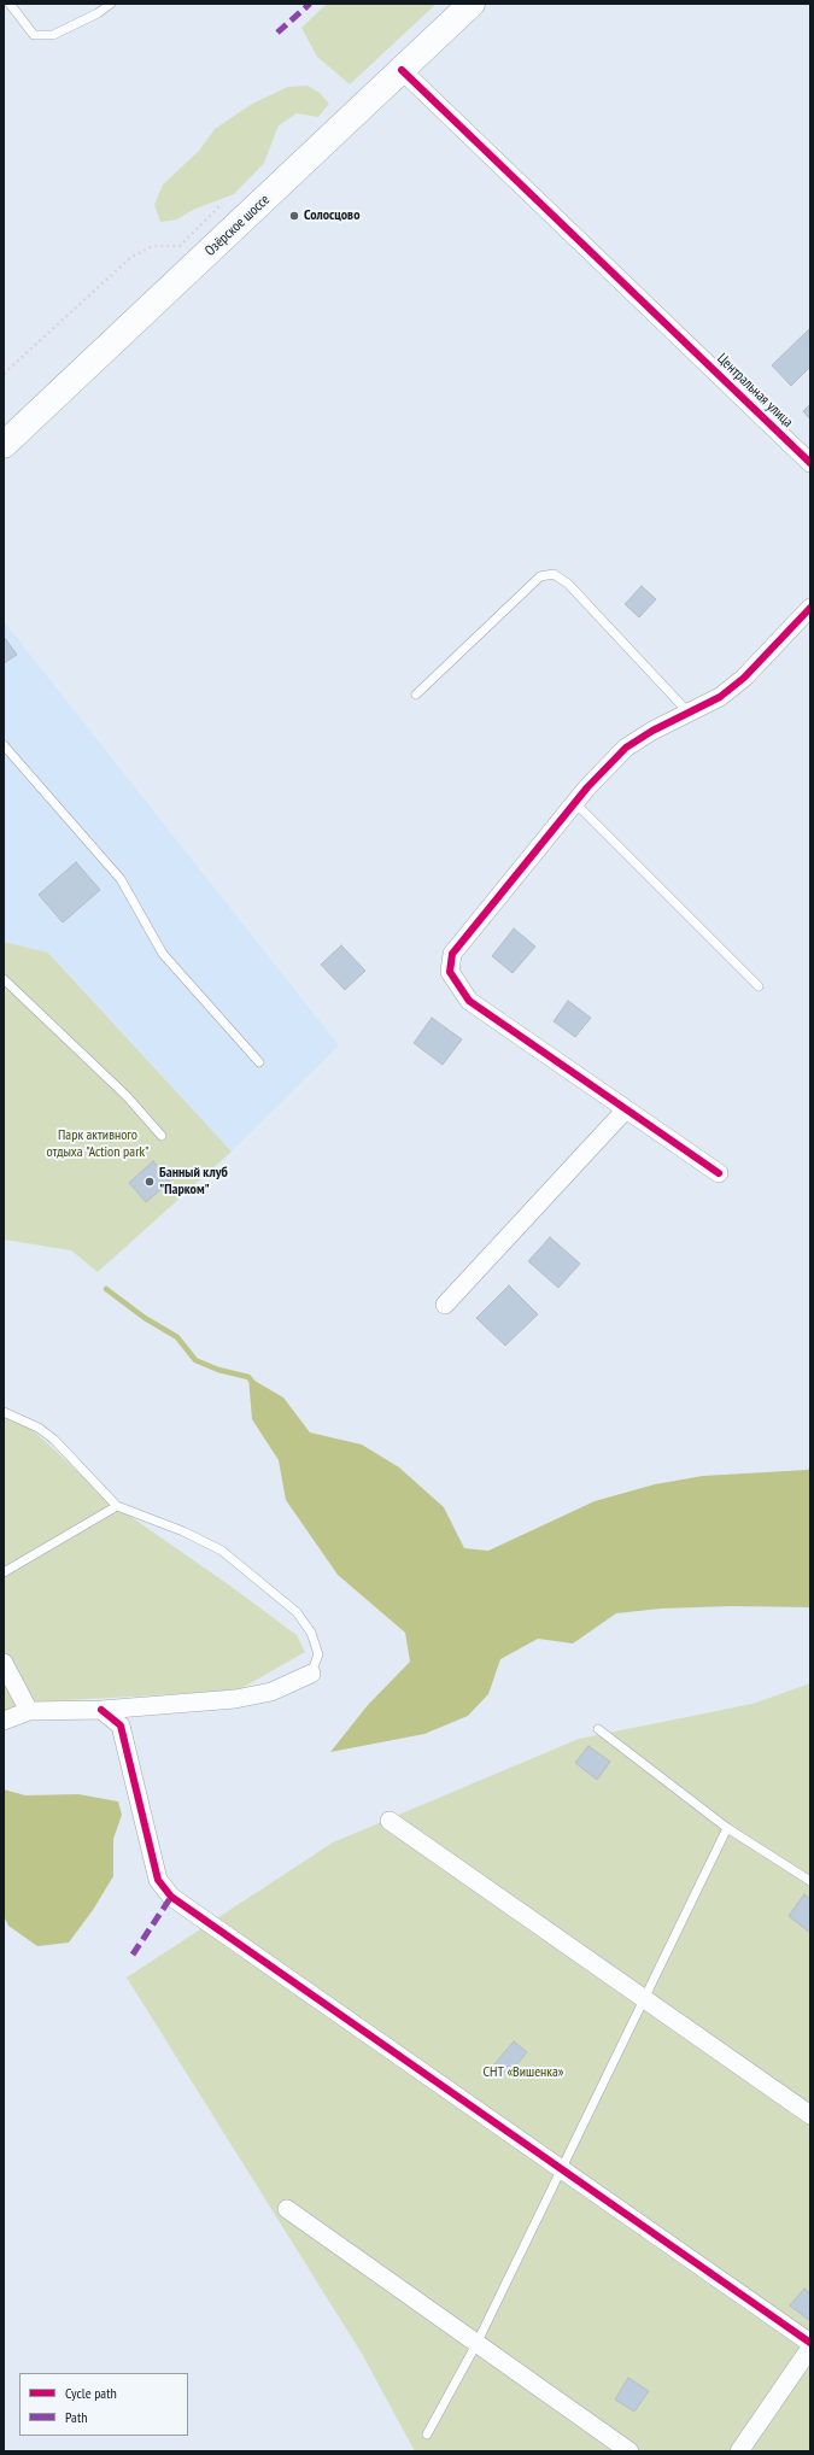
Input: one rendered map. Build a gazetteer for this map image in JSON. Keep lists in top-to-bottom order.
{
  "streets": {
    "main road": ["Озёрское шоссе"],
    "street": ["Центральная улица"]
  },
  "crossings": [
    ["Озёрское шоссе", "Центральная улица"]
  ],
  "parks": ["Парк активного отдыха \"Action park\"", "СНТ «Вишенка»"],
  "places": ["Солосцово", "Банный клуб \"Парком\""],
  "legend": ["Cycle path", "Path"]
}
